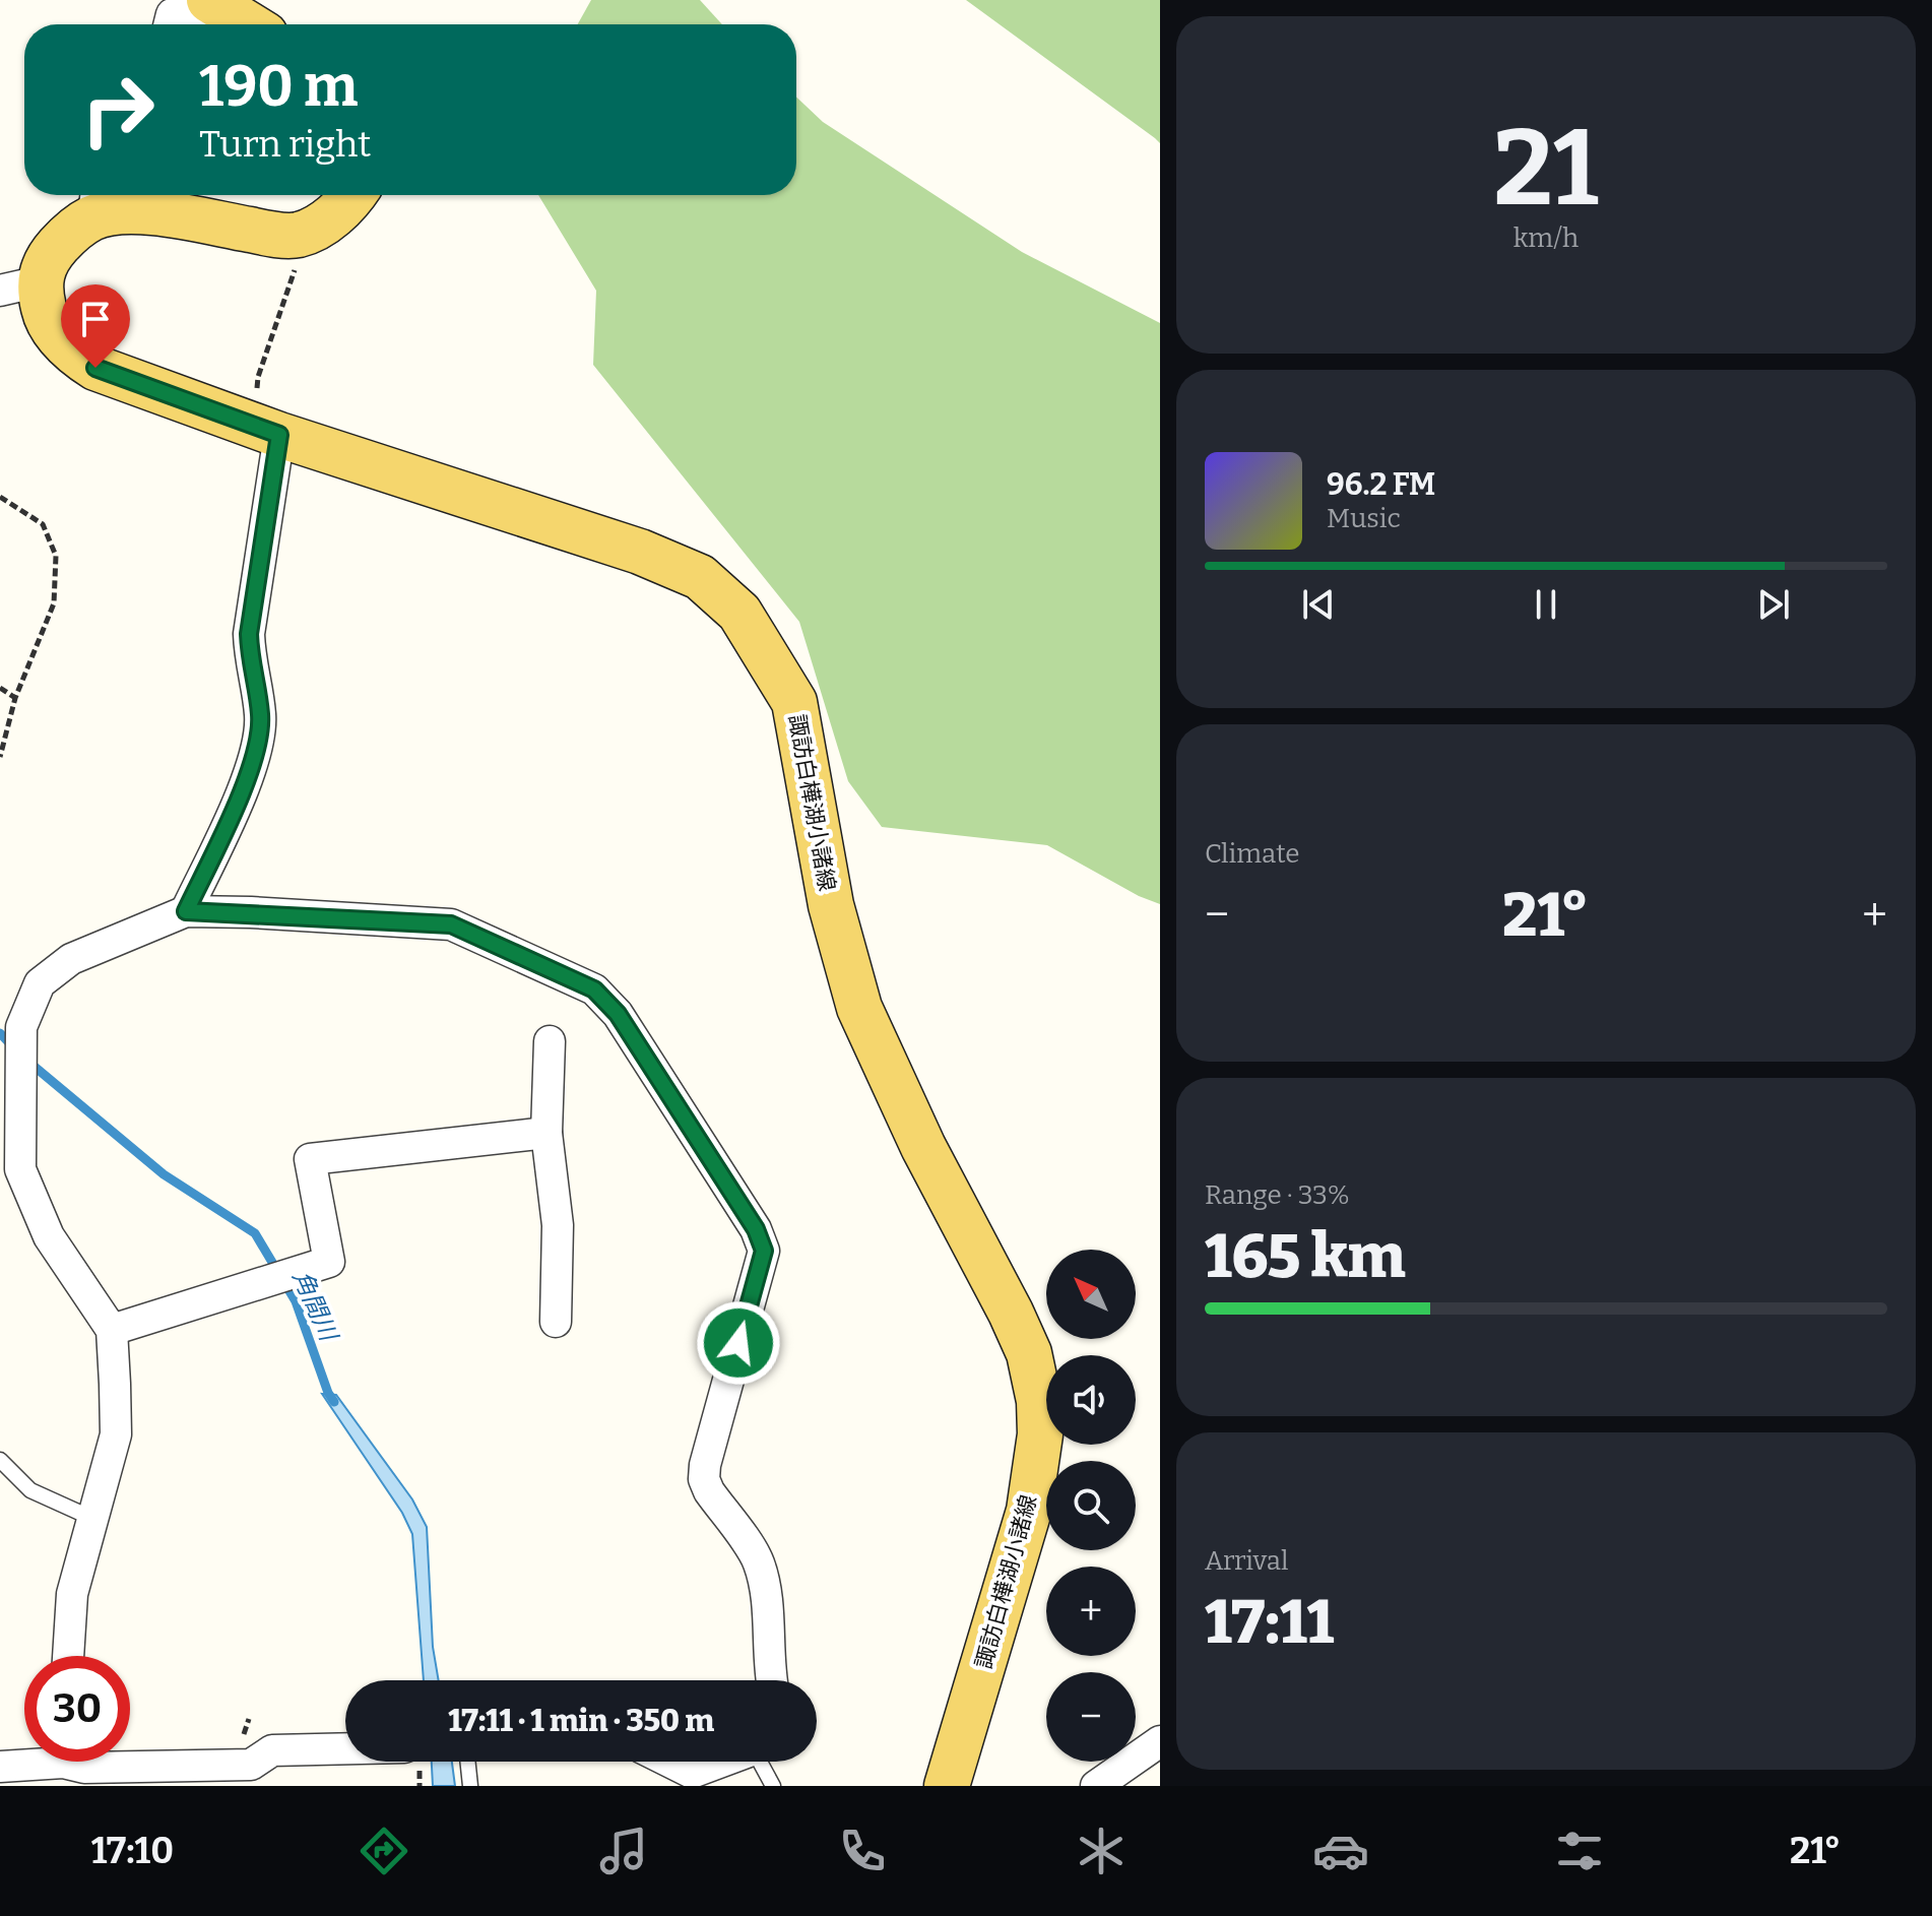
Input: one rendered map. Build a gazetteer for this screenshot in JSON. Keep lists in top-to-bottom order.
{
  "streets": {
    "main road": ["諏訪白樺湖小諸線"]
  },
  "water": ["角間川"],
  "north": "top left",
  "page": {
    "tile": [
      ["21", "km/h"],
      "Climate",
      ["Range · 33%", "165 km"],
      ["Arrival", "17:11"]
    ],
    "turn": ["190 m", "Turn right"],
    "song": ["96.2 FM", "Music"],
    "heat": ["−", "21°", "+"],
    "map_buttons": ["+", "−"],
    "limit": "30",
    "trip": "17:11 · 1 min · 350 m",
    "tabs": ["17:10", "21°"]
  }
}
